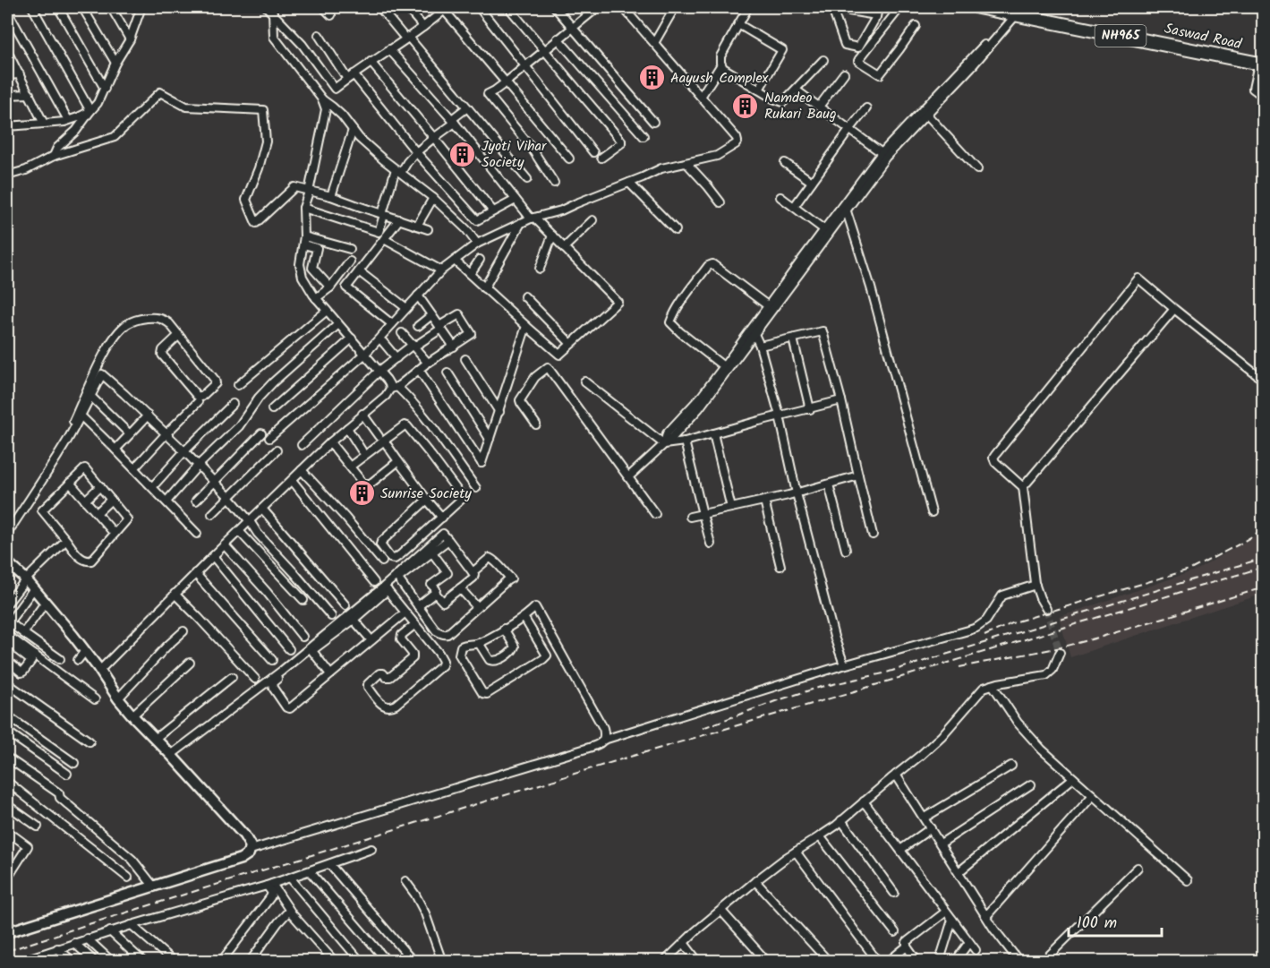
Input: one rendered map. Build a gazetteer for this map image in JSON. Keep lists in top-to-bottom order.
{
  "streets": {
    "highway": ["NH965", "Saswad Road"]
  },
  "places": {
    "building": [
      "Aayush Complex",
      "Namdeo Rukari Baug",
      "Jyoti Vihar Society",
      "Sunrise Society"
    ]
  },
  "scale_bar": "100 m"
}
